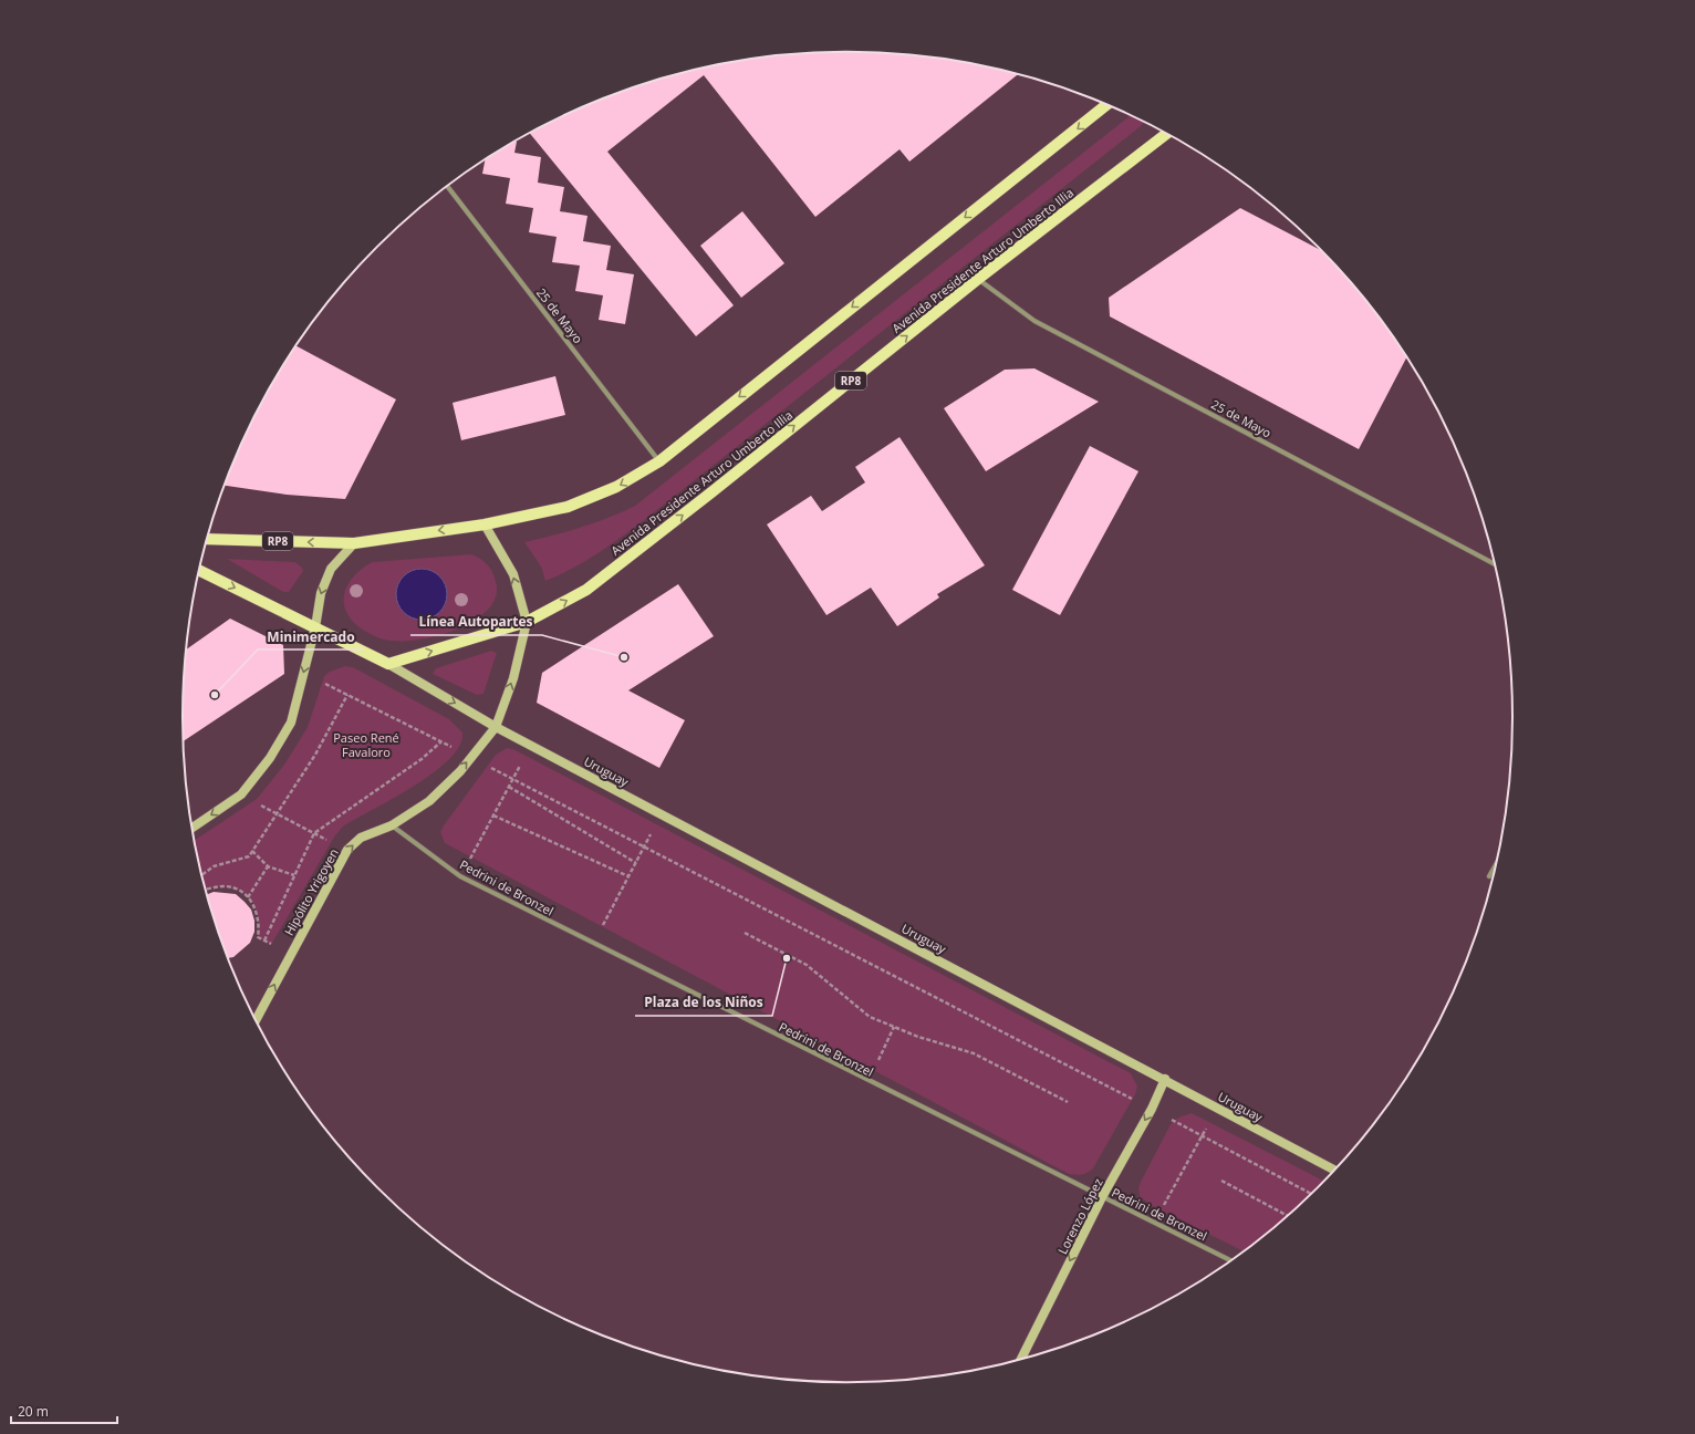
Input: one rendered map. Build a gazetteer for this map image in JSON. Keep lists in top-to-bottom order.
{
  "streets": {
    "main road": ["Avenida Presidente Arturo Umberto Illia", "RP8"],
    "street": [
      "25 de Mayo",
      "Uruguay",
      "Pedrini de Bronzel",
      "Hipólito Yrigoyen",
      "Lorenzo López"
    ]
  },
  "crossings": [
    ["Avenida Presidente Arturo Umberto Illia", "25 de Mayo"],
    ["Avenida Presidente Arturo Umberto Illia", "Uruguay"],
    ["Avenida Presidente Arturo Umberto Illia", "Hipólito Yrigoyen"],
    ["25 de Mayo", "RP8"],
    ["Uruguay", "Hipólito Yrigoyen"],
    ["Uruguay", "Lorenzo López"],
    ["Pedrini de Bronzel", "Hipólito Yrigoyen"],
    ["Pedrini de Bronzel", "Lorenzo López"]
  ],
  "one_way": ["Hipólito Yrigoyen", "Lorenzo López"],
  "parks": ["Paseo René Favaloro"],
  "places": ["Línea Autopartes", "Minimercado", "Plaza de los Niños"],
  "scale_bar": "20 m"
}
